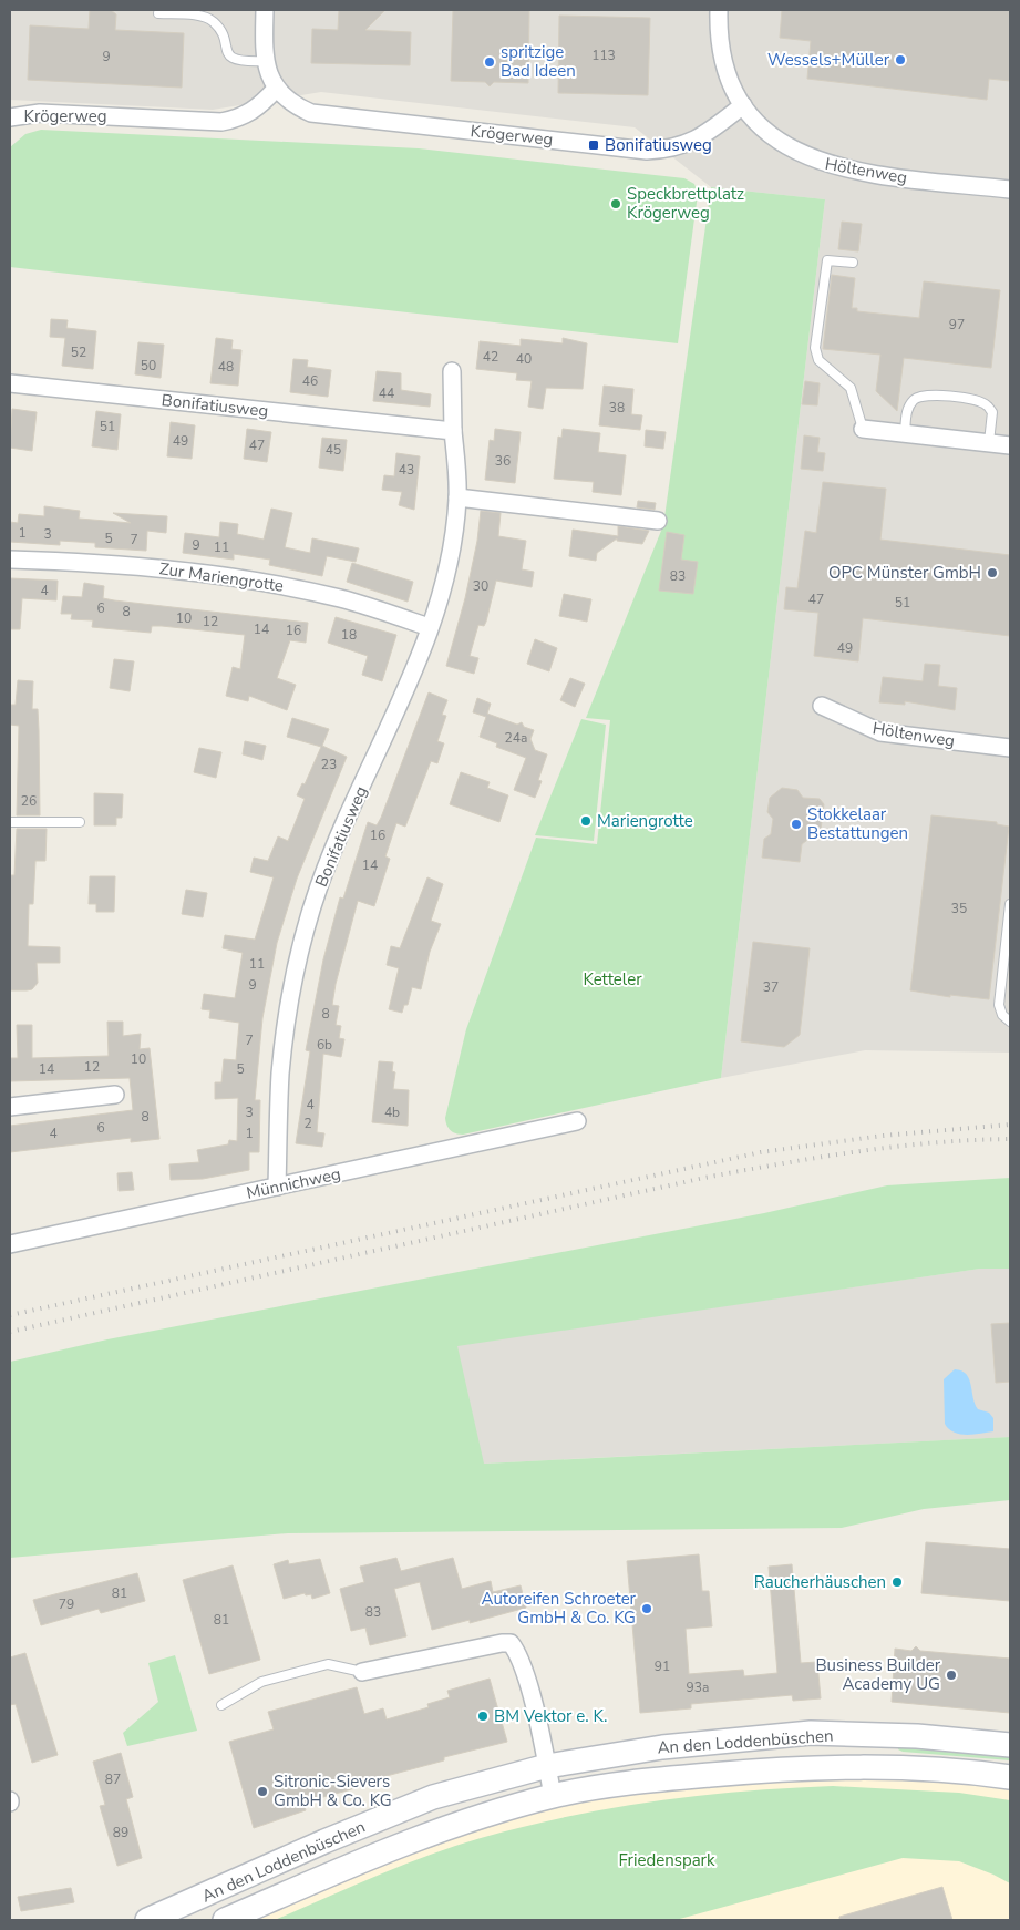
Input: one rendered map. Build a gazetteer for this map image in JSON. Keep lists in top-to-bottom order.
{
  "streets": {
    "main road": ["An den Loddenbüschen"],
    "street": [
      "Krögerweg",
      "Höltenweg",
      "Bonifatiusweg",
      "Zur Mariengrotte",
      "Münnichweg"
    ]
  },
  "crossings": [
    ["Krögerweg", "Höltenweg"],
    ["Bonifatiusweg", "Zur Mariengrotte"],
    ["Bonifatiusweg", "Münnichweg"]
  ],
  "parks": ["Ketteler", "Friedenspark"],
  "places": {
    "other": [
      "Wessels+Müller",
      "spritzige Bad Ideen",
      "Speckbrettplatz Krögerweg",
      "OPC Münster GmbH",
      "Mariengrotte",
      "Stokkelaar Bestattungen",
      "Raucherhäuschen",
      "Autoreifen Schroeter GmbH & Co. KG",
      "Business Builder Academy UG",
      "BM Vektor e. K.",
      "Sitronic-Sievers GmbH & Co. KG"
    ],
    "transit": ["Bonifatiusweg"]
  },
  "house_numbers": [
    "113",
    "9",
    "97",
    "52",
    "42",
    "40",
    "50",
    "48",
    "46",
    "44",
    "38",
    "51",
    "49",
    "47",
    "45",
    "36",
    "43",
    "1",
    "3",
    "5",
    "7",
    "9",
    "11",
    "83",
    "30",
    "4",
    "47",
    "51",
    "6",
    "8",
    "10",
    "12",
    "14",
    "16",
    "18",
    "49",
    "24a",
    "23",
    "26",
    "16",
    "14",
    "35",
    "11",
    "9",
    "37",
    "8",
    "7",
    "6b",
    "10",
    "12",
    "14",
    "5",
    "4",
    "3",
    "4b",
    "8",
    "2",
    "6",
    "4",
    "1",
    "81",
    "79",
    "83",
    "81",
    "91",
    "93a",
    "87",
    "89"
  ]
}
